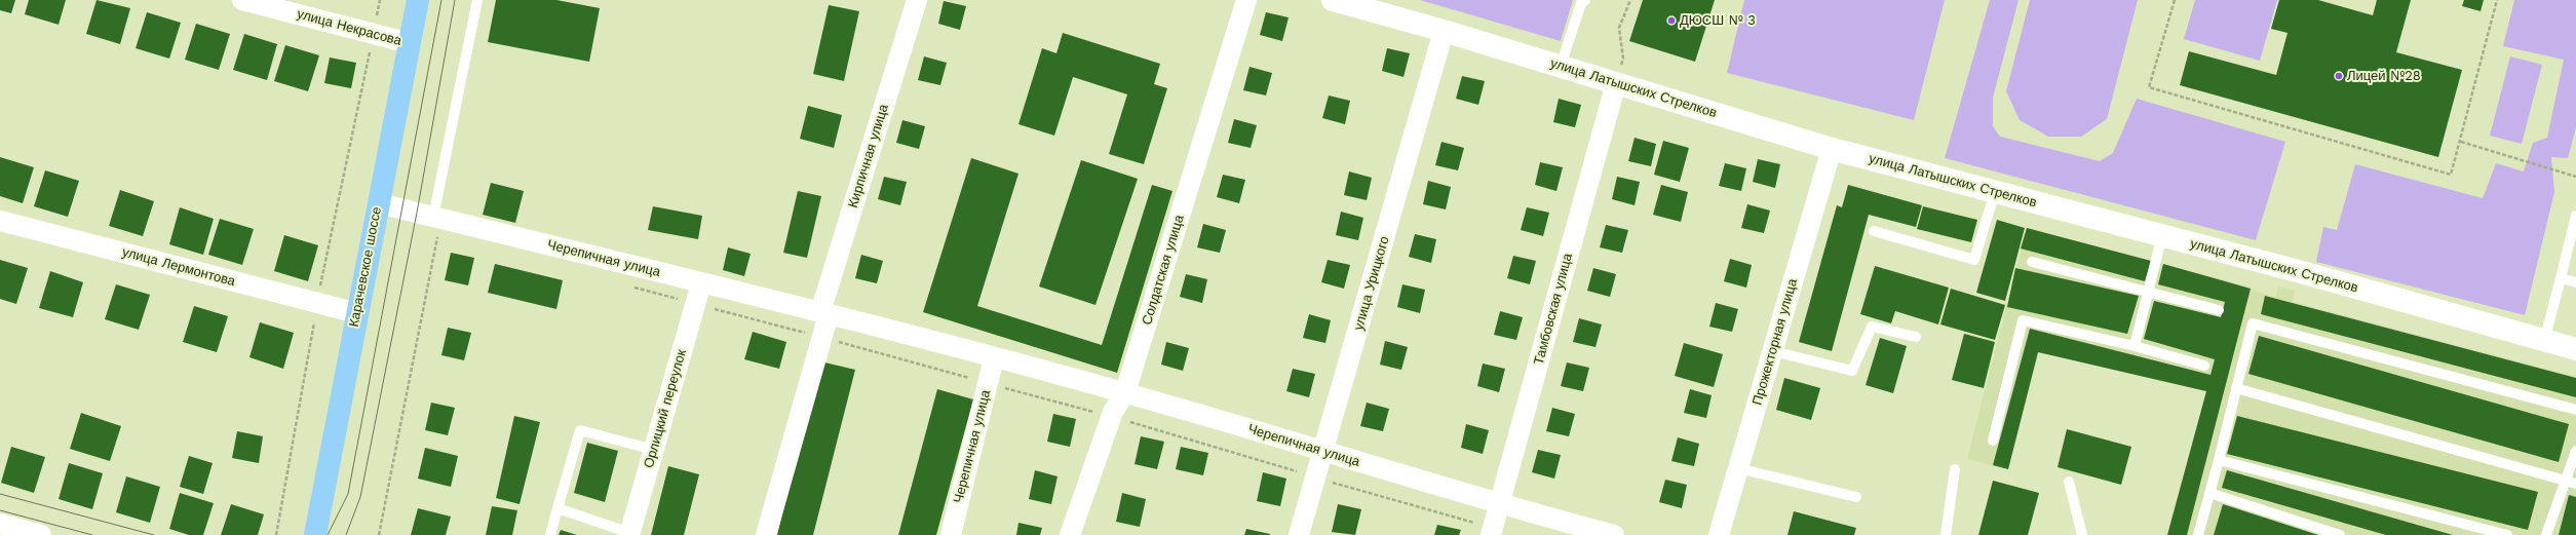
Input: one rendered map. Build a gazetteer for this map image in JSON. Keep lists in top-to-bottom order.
{
  "streets": {
    "highway": ["Карачевское шоссе"],
    "street": [
      "улица Некрасова",
      "улица Латышских Стрелков",
      "Кирпичная улица",
      "Черепичная улица",
      "улица Лермонтова",
      "Солдатская улица",
      "улица Урицкого",
      "Тамбовская улица",
      "Прожекторная улица",
      "Орлицкий переулок"
    ]
  },
  "crossings": [
    ["улица Некрасова", "Карачевское шоссе"],
    ["улица Латышских Стрелков", "улица Урицкого"],
    ["улица Латышских Стрелков", "Тамбовская улица"],
    ["улица Латышских Стрелков", "Прожекторная улица"],
    ["Кирпичная улица", "Черепичная улица"],
    ["Черепичная улица", "Карачевское шоссе"],
    ["Черепичная улица", "Солдатская улица"],
    ["Черепичная улица", "улица Урицкого"],
    ["Черепичная улица", "Тамбовская улица"],
    ["Черепичная улица", "Орлицкий переулок"],
    ["улица Лермонтова", "Карачевское шоссе"]
  ],
  "places": ["ДЮСШ № 3", "Лицей №28"]
}
